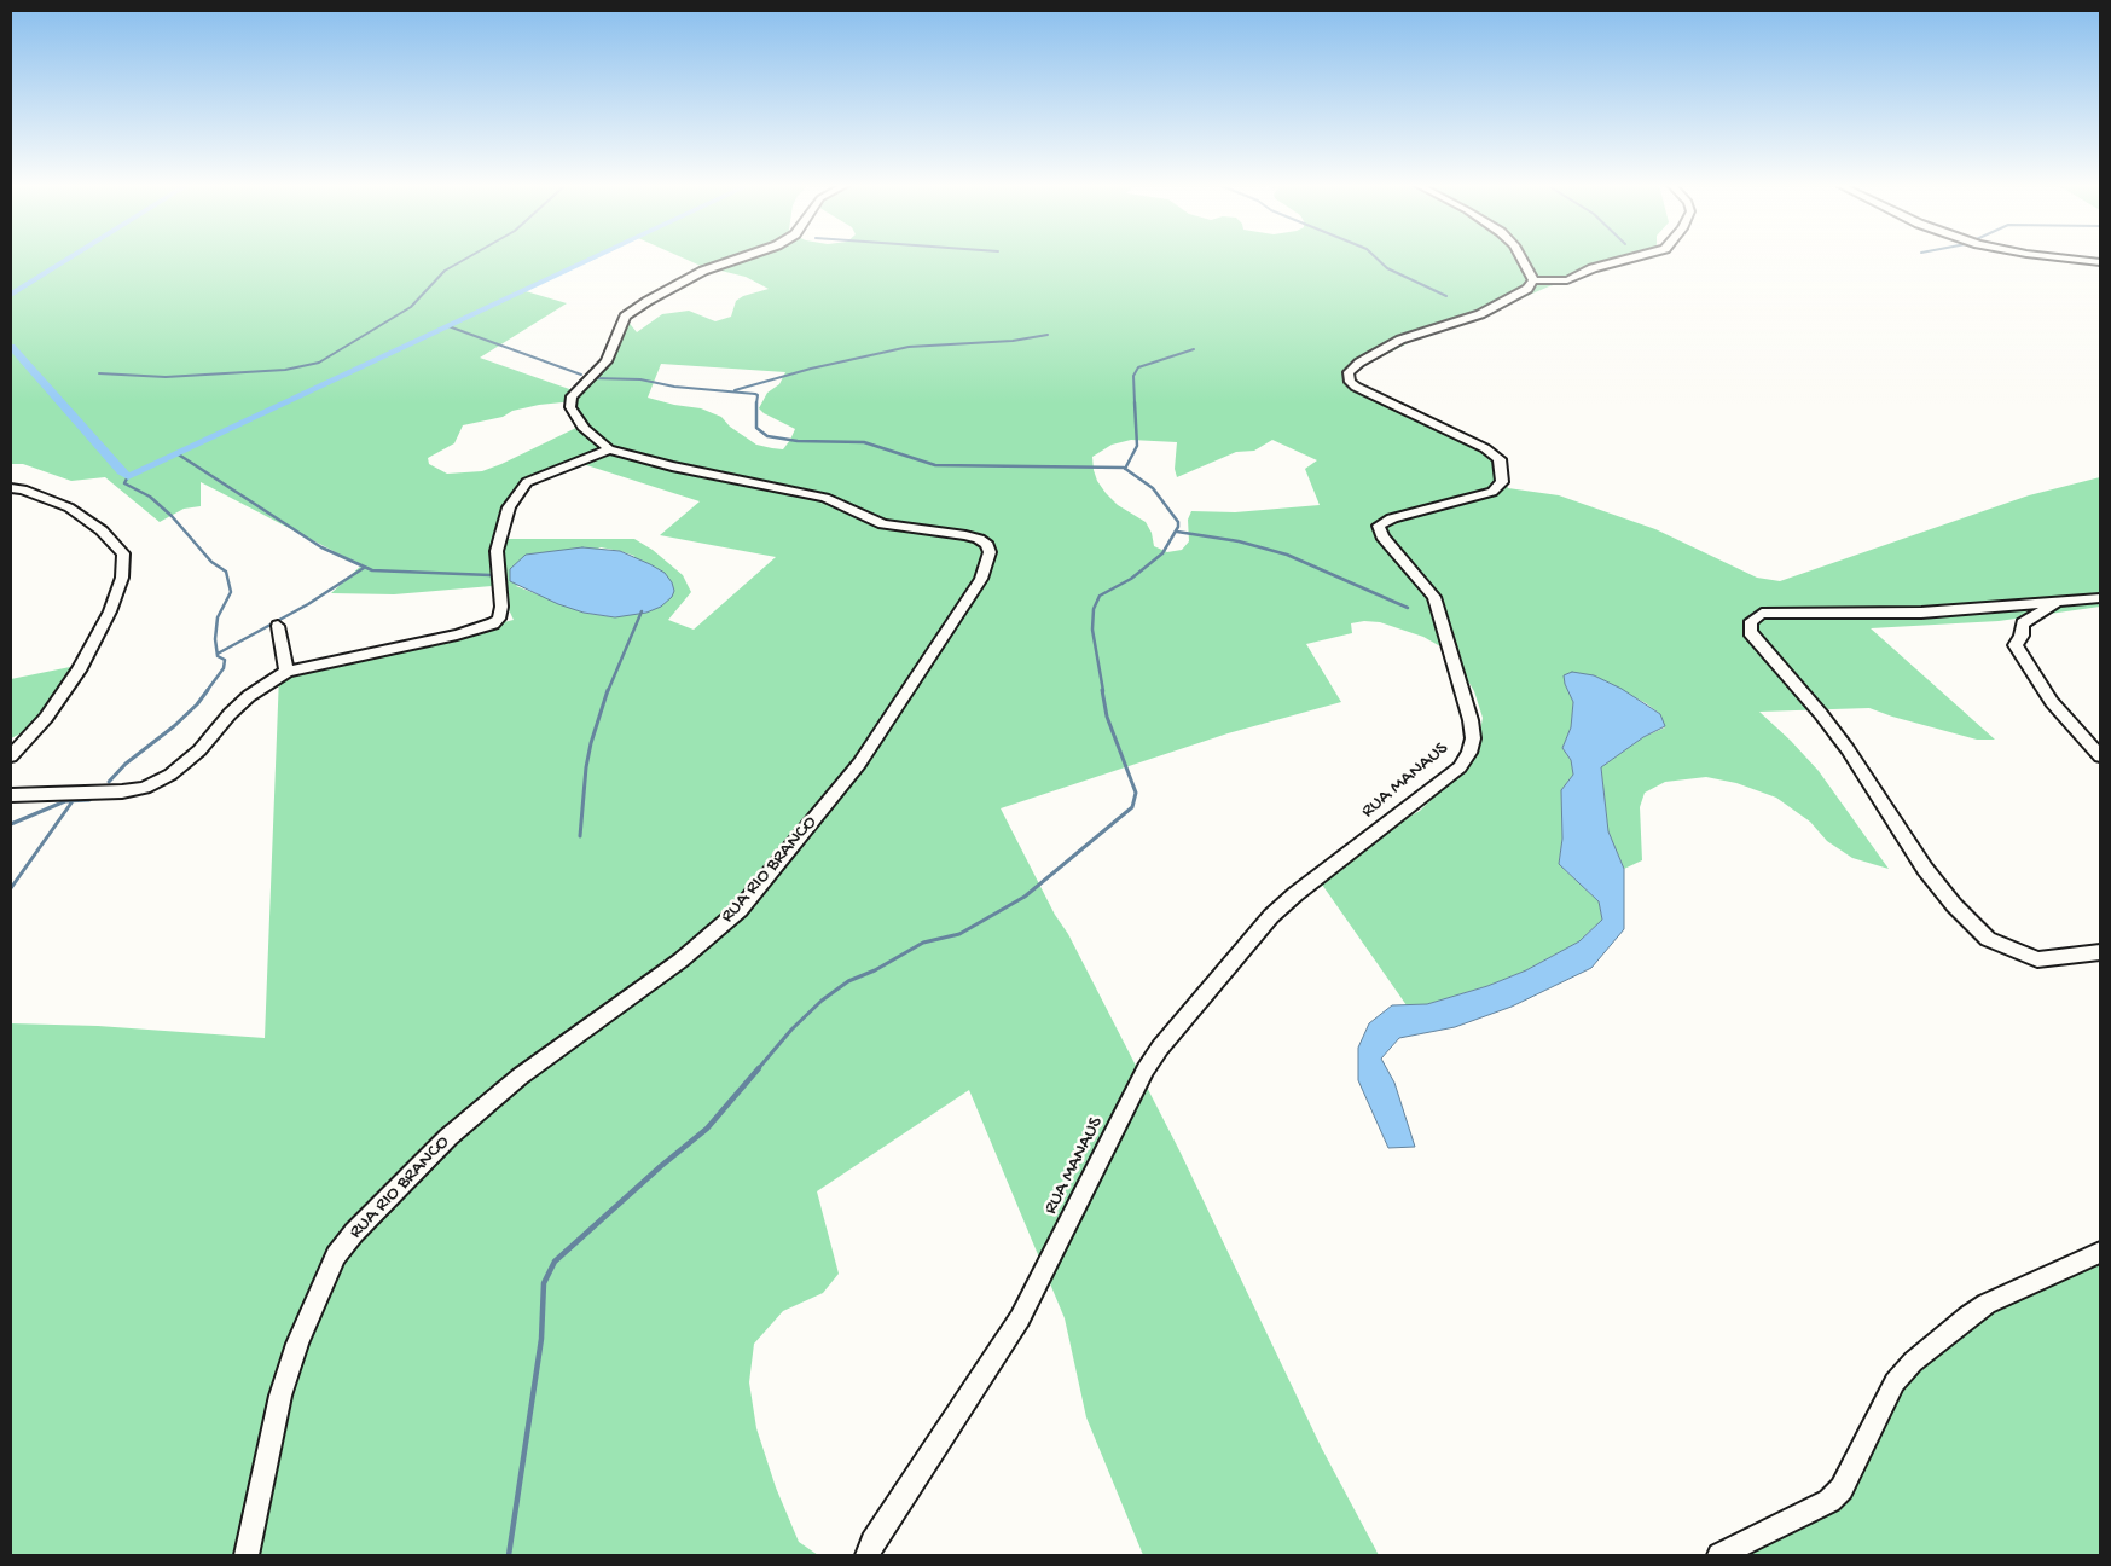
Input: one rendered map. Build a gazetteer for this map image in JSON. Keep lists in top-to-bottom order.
{
  "streets": {
    "street": ["RUA MANAUS", "RUA RIO BRANCO"]
  }
}
